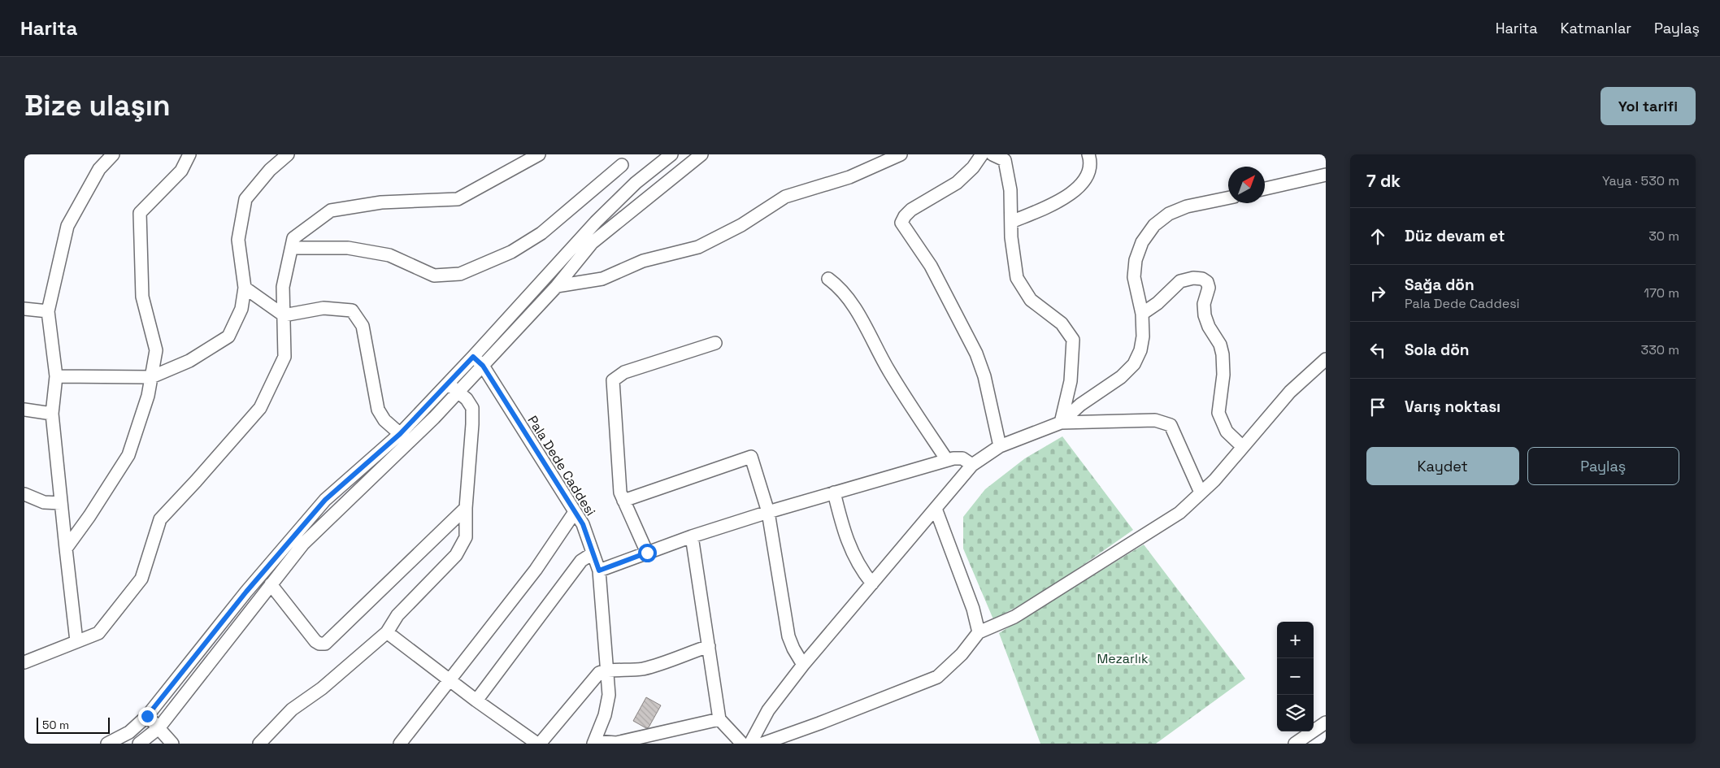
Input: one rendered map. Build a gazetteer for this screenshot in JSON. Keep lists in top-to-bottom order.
{
  "streets": {
    "street": ["Pala Dede Caddesi"]
  },
  "parks": ["Mezarlık"],
  "scale_bar": "50 m",
  "north": "top right",
  "page": {
    "header": "Harita",
    "nav": ["Harita", "Katmanlar", "Paylaş"],
    "buttons": [
      "Yol tarifi",
      ["Kaydet", "Paylaş"]
    ],
    "title": "Bize ulaşın",
    "heading": ["7 dk", "Yaya · 530 m"],
    "list": [
      ["Düz devam et", "30 m"],
      ["Sağa dön", "Pala Dede Caddesi", "170 m"],
      ["Sola dön", "330 m"],
      "Varış noktası"
    ],
    "map_buttons": ["+", "−"],
    "scale": "50 m"
  }
}
